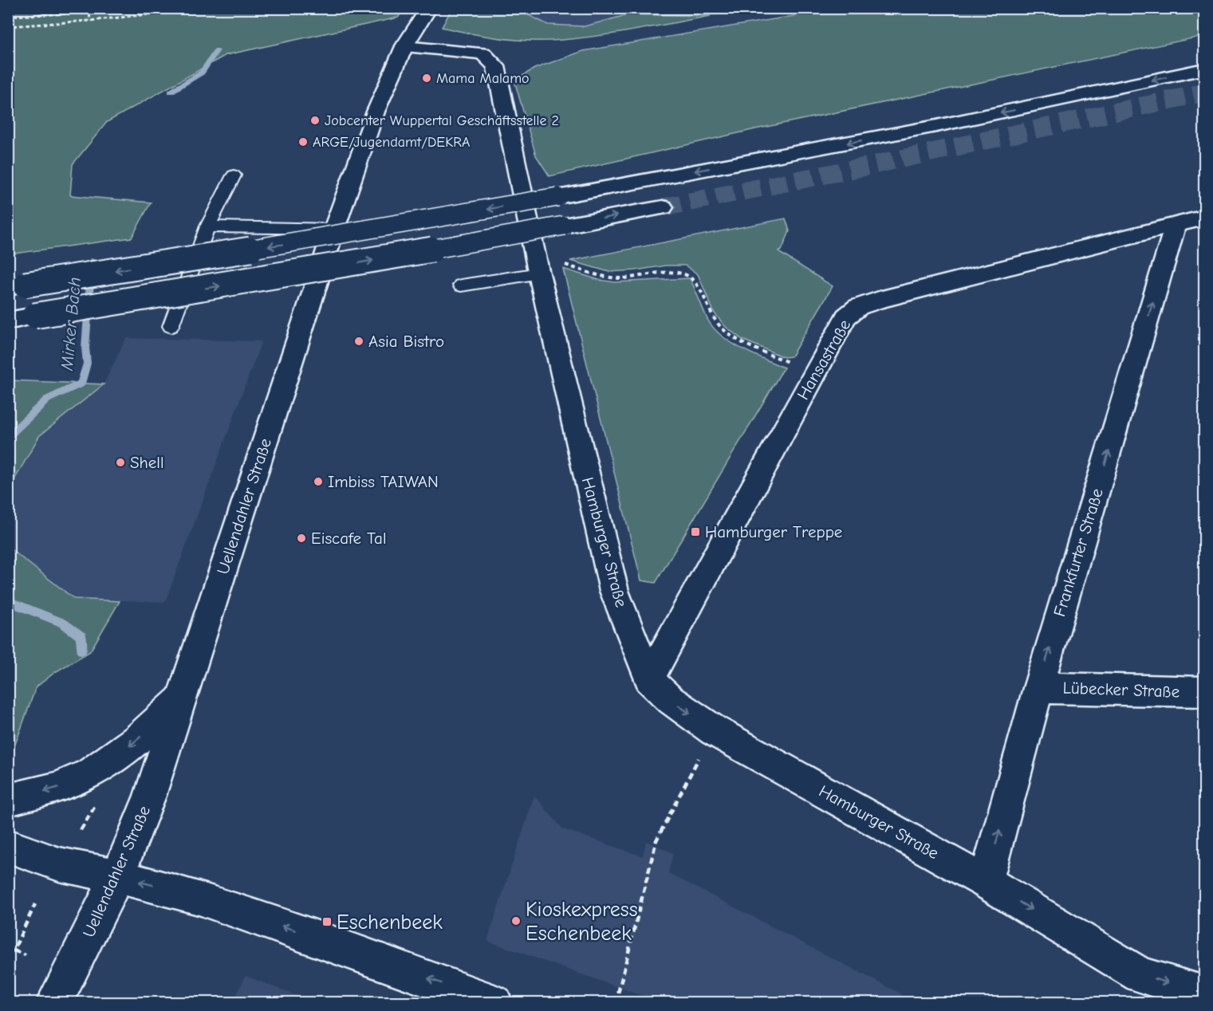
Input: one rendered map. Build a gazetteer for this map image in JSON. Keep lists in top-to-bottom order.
{
  "streets": {
    "main road": [
      "Hansastraße",
      "Uellendahler Straße",
      "Hamburger Straße",
      "Frankfurter Straße",
      "Lübecker Straße"
    ]
  },
  "crossings": [
    ["Hansastraße", "Hamburger Straße"],
    ["Hansastraße", "Frankfurter Straße"],
    ["Uellendahler Straße", "Hamburger Straße"],
    ["Hamburger Straße", "Frankfurter Straße"],
    ["Frankfurter Straße", "Lübecker Straße"]
  ],
  "one_way": ["Hamburger Straße", "Frankfurter Straße"],
  "water": ["Mirker Bach"],
  "places": {
    "other": [
      "Mama Malamo",
      "Jobcenter Wuppertal Geschäftsstelle 2",
      "ARGE/Jugendamt/DEKRA",
      "Asia Bistro",
      "Shell",
      "Imbiss TAIWAN",
      "Eiscafe Tal",
      "Kioskexpress Eschenbeek"
    ],
    "transit": ["Hamburger Treppe", "Eschenbeek"]
  }
}
